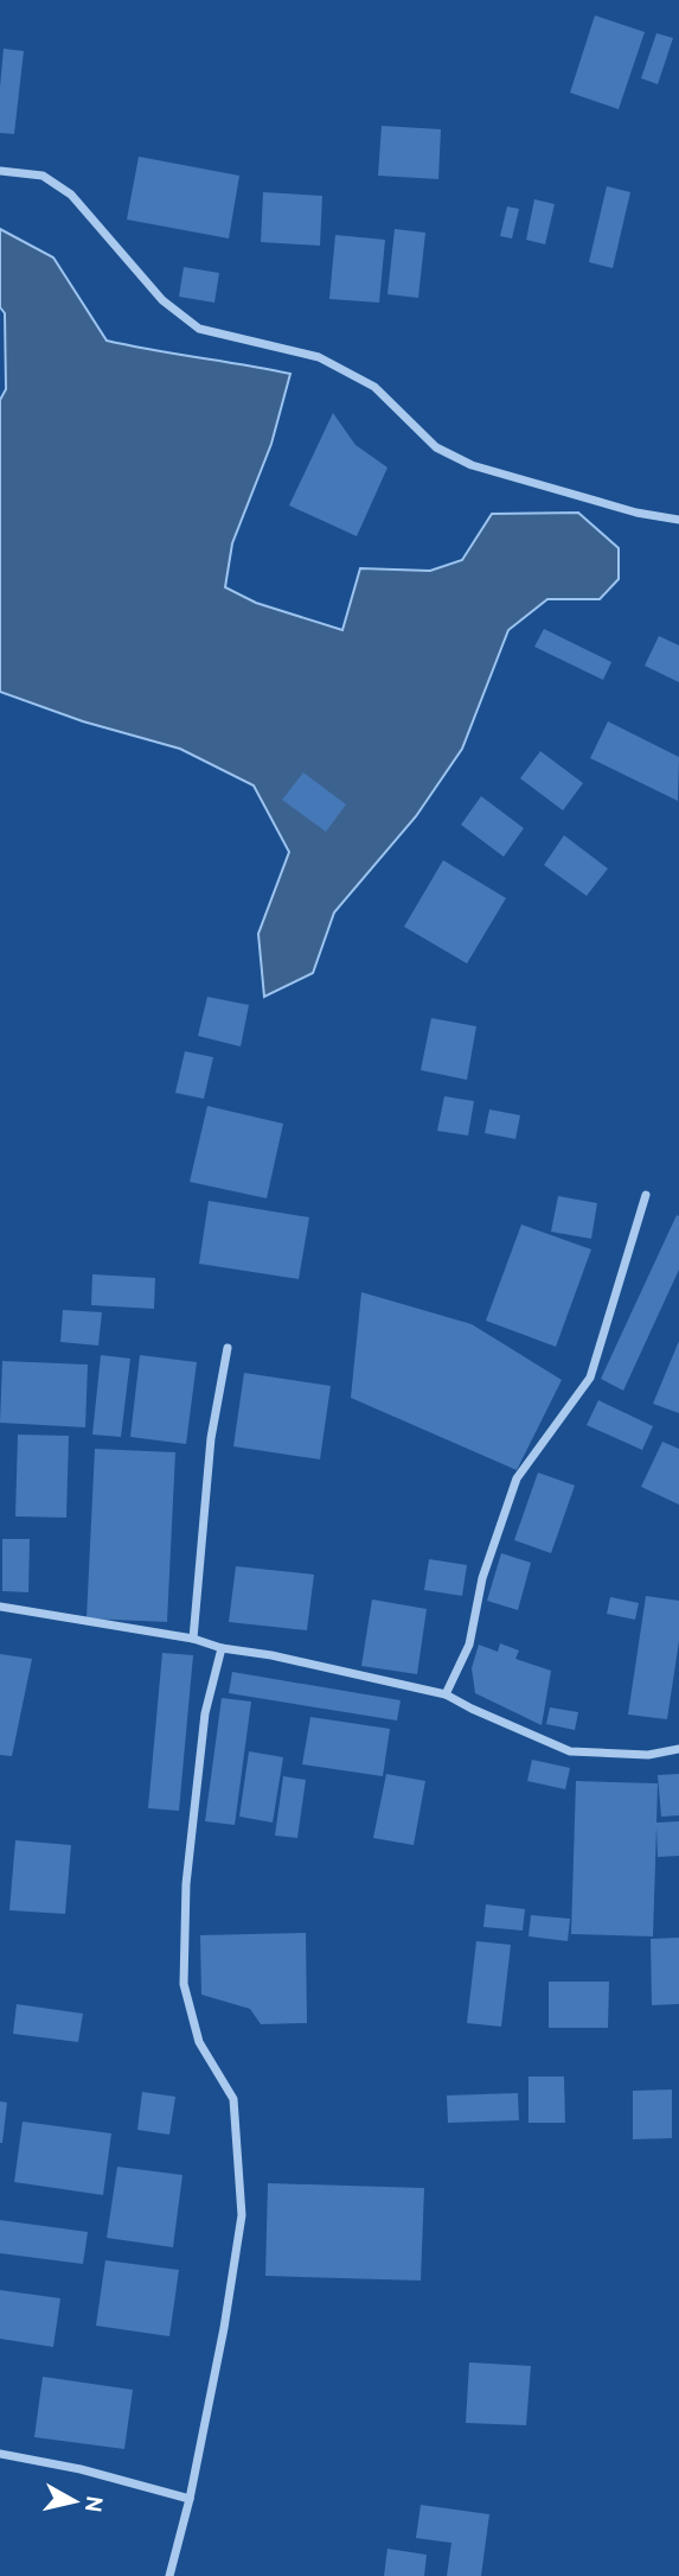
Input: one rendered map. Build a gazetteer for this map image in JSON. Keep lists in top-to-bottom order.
{
  "north": "right"
}
